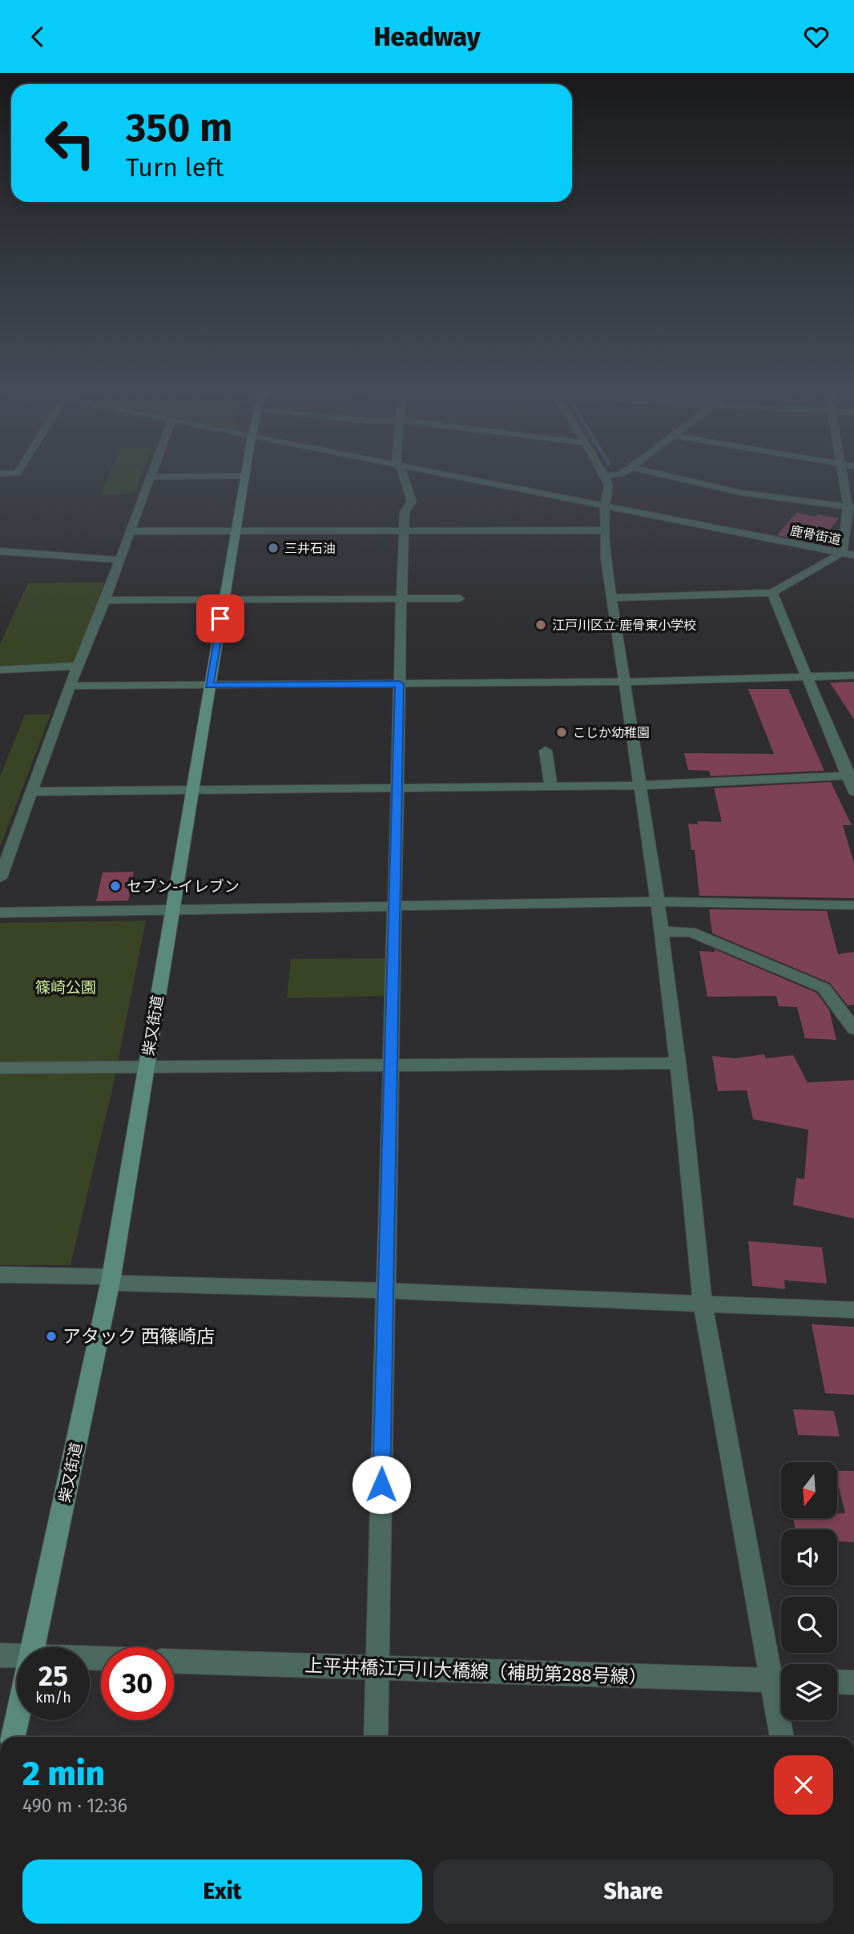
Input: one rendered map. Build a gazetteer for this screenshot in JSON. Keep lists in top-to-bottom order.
{
  "streets": {
    "main road": ["柴又街道"],
    "street": ["鹿骨街道", "上平井橋江戸川大橋線（補助第288号線）"]
  },
  "parks": ["篠崎公園"],
  "places": [
    "三井石油",
    "江戸川区立 鹿骨東小学校",
    "こじか幼稚園",
    "セブン-イレブン",
    "アタック 西篠崎店"
  ],
  "north": "bottom",
  "page": {
    "header": "Headway",
    "turn": ["350 m", "Turn left"],
    "speed": "25 km/h",
    "limit": "30",
    "heading": ["2 min", "490 m · 12:36"],
    "buttons": ["Exit", "Share"]
  }
}
